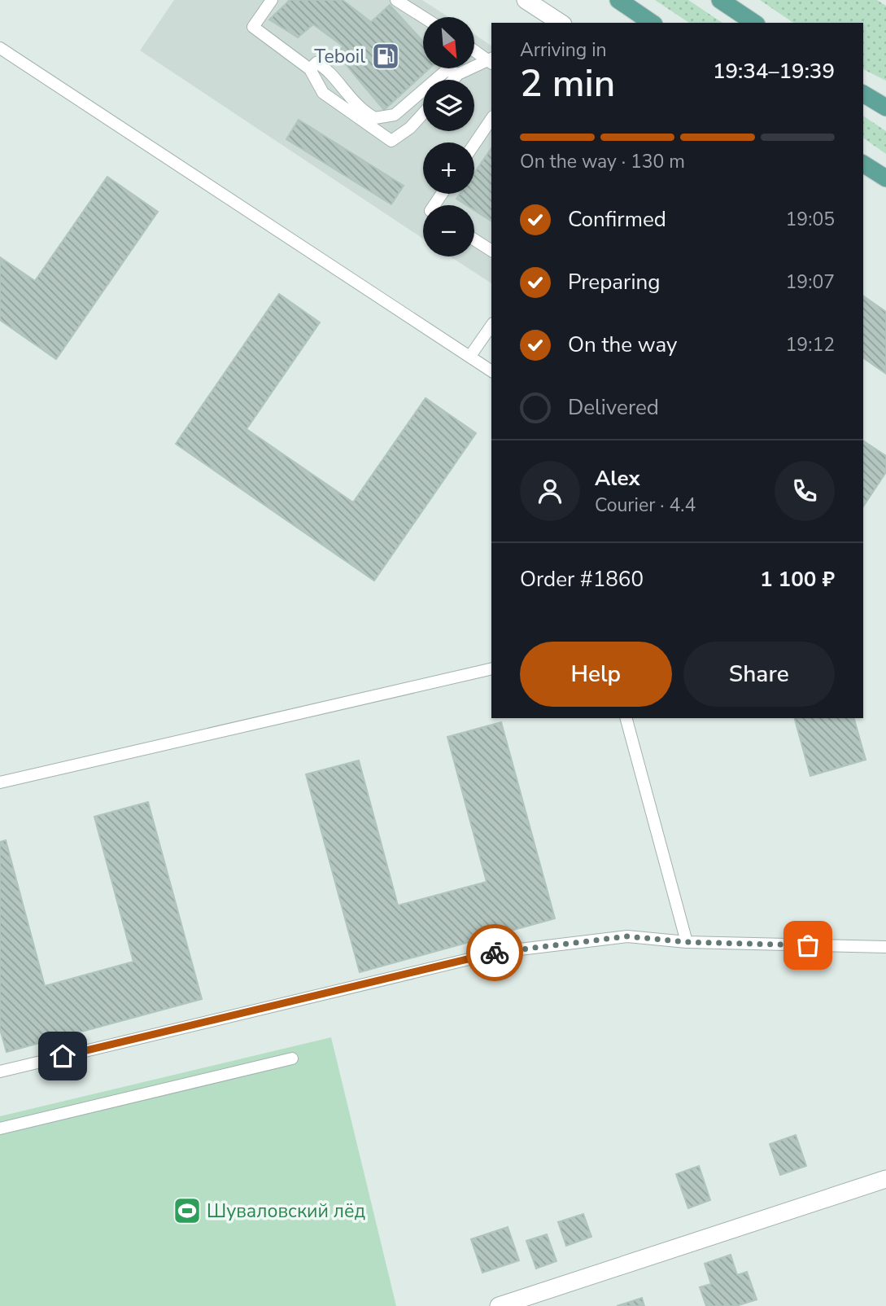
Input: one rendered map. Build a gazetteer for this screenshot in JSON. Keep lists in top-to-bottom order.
{
  "places": {
    "fuel station": ["Teboil"],
    "sports": ["Шуваловский лёд"]
  },
  "north": "bottom right",
  "page": {
    "map_buttons": ["+", "−"],
    "heading": ["2 min", "Arriving in", "19:34–19:39"],
    "panel": [
      "Alex",
      "Courier · 4.4",
      "Order #1860",
      "1 100 ₽"
    ],
    "bar": "On the way · 130 m",
    "list": [
      ["Confirmed", "19:05"],
      ["Preparing", "19:07"],
      ["On the way", "19:12"],
      "Delivered"
    ],
    "buttons": ["Help", "Share"]
  }
}
